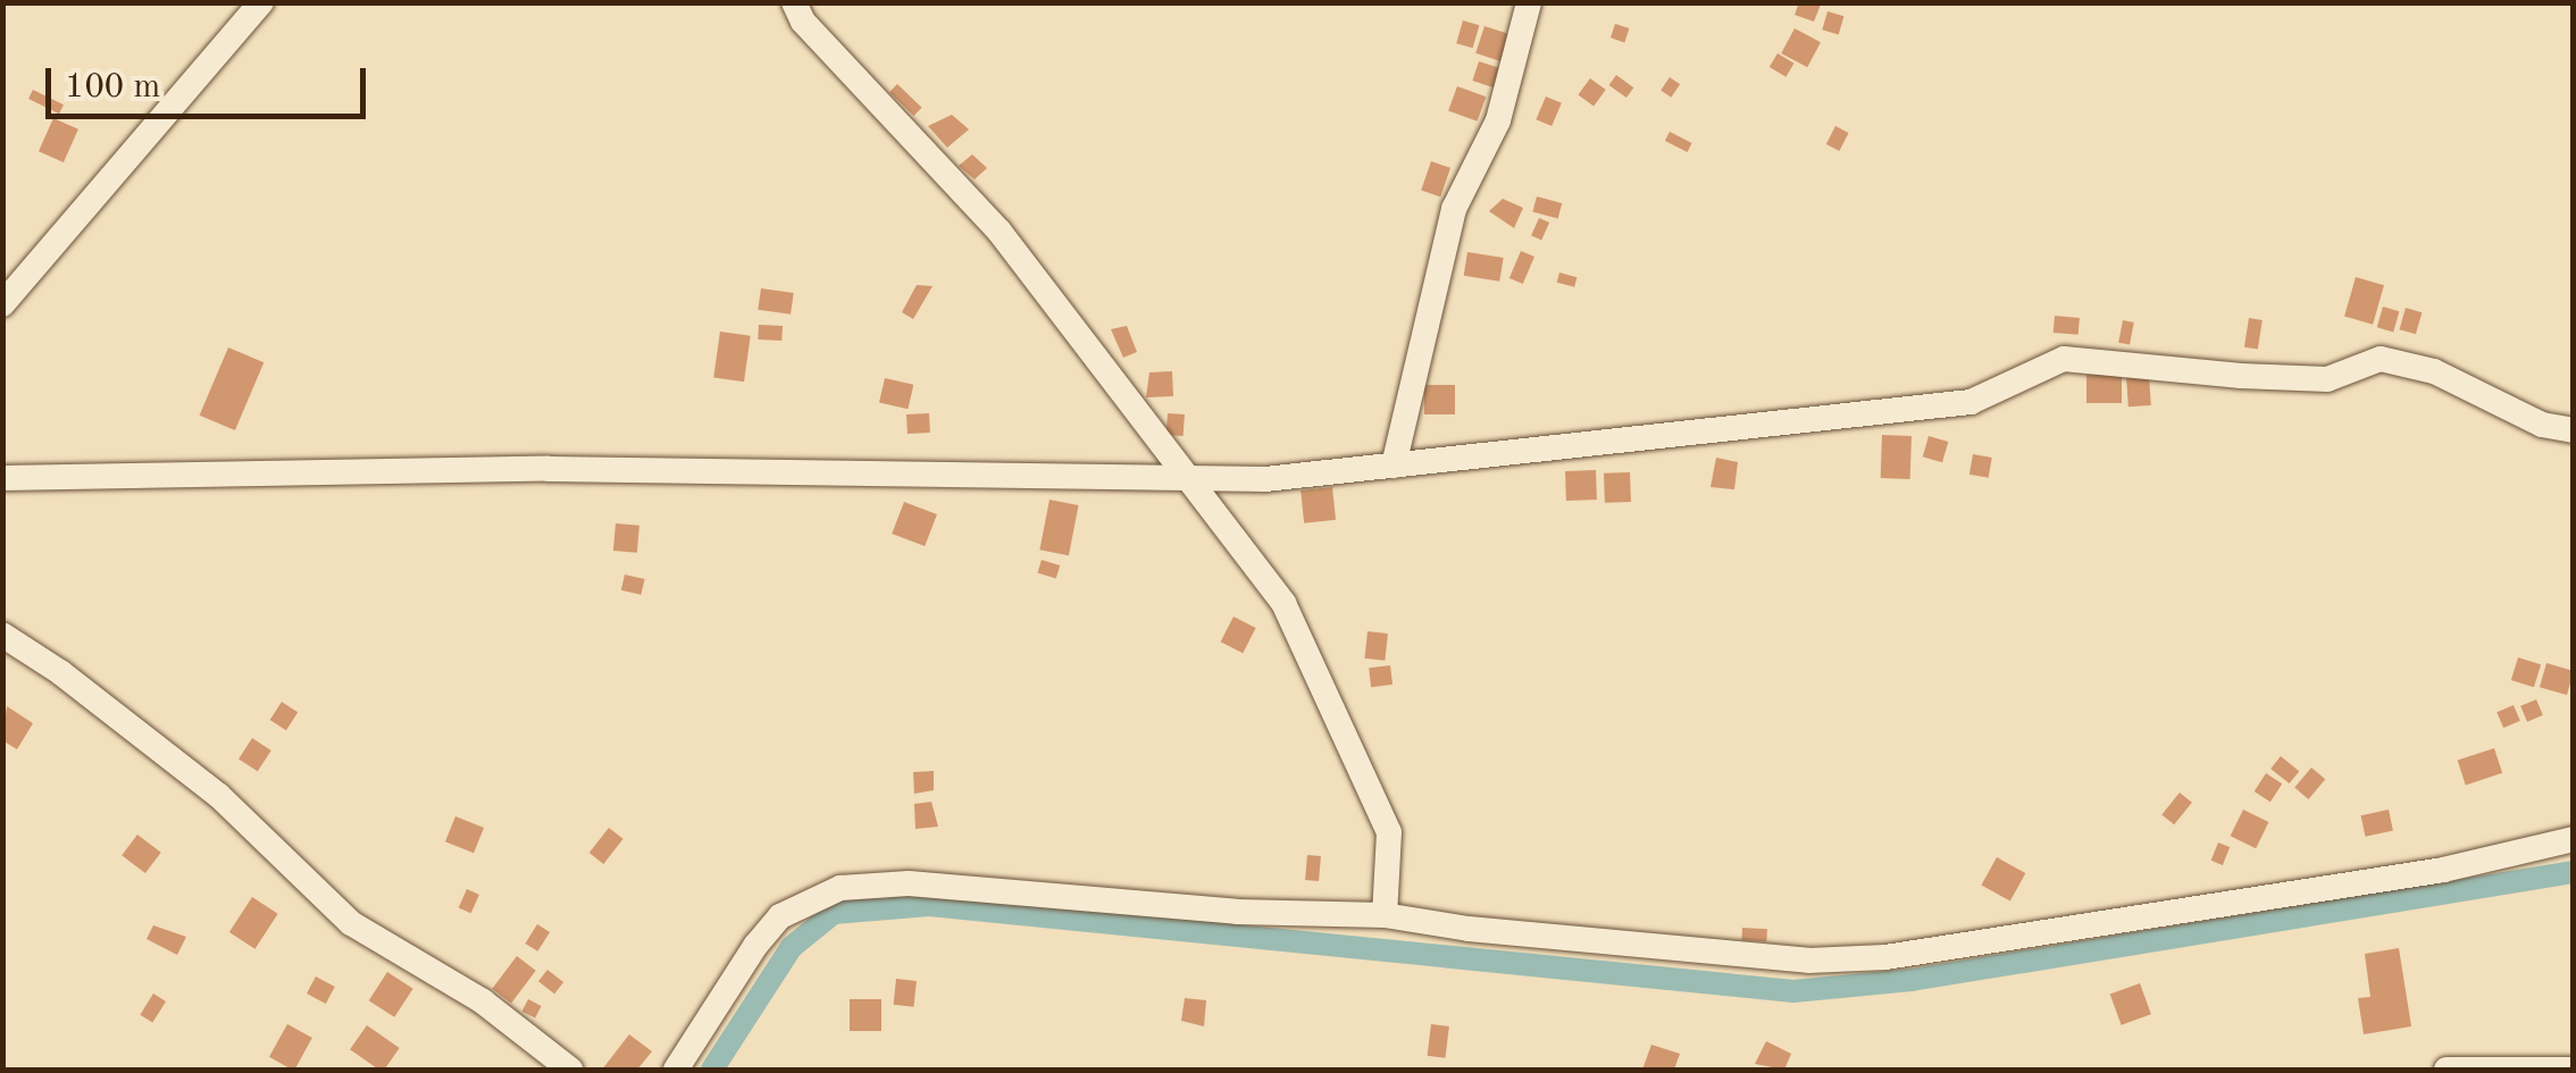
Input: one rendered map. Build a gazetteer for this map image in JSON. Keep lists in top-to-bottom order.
{
  "scale_bar": "100 m"
}
